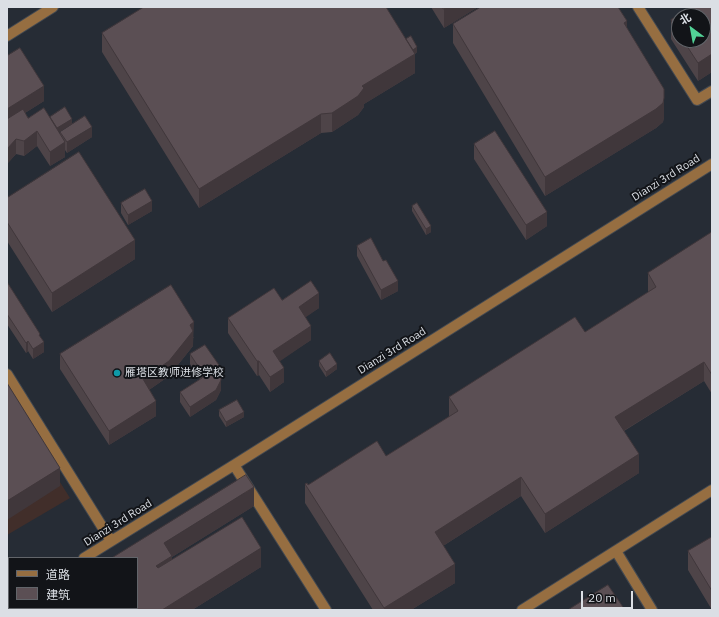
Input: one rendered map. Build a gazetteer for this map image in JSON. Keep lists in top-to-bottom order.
{
  "streets": {
    "street": ["Dianzi 3rd Road"]
  },
  "places": ["雁塔区教师进修学校"],
  "legend": ["道路", "建筑"],
  "scale_bar": "20 m",
  "north": "top left"
}
